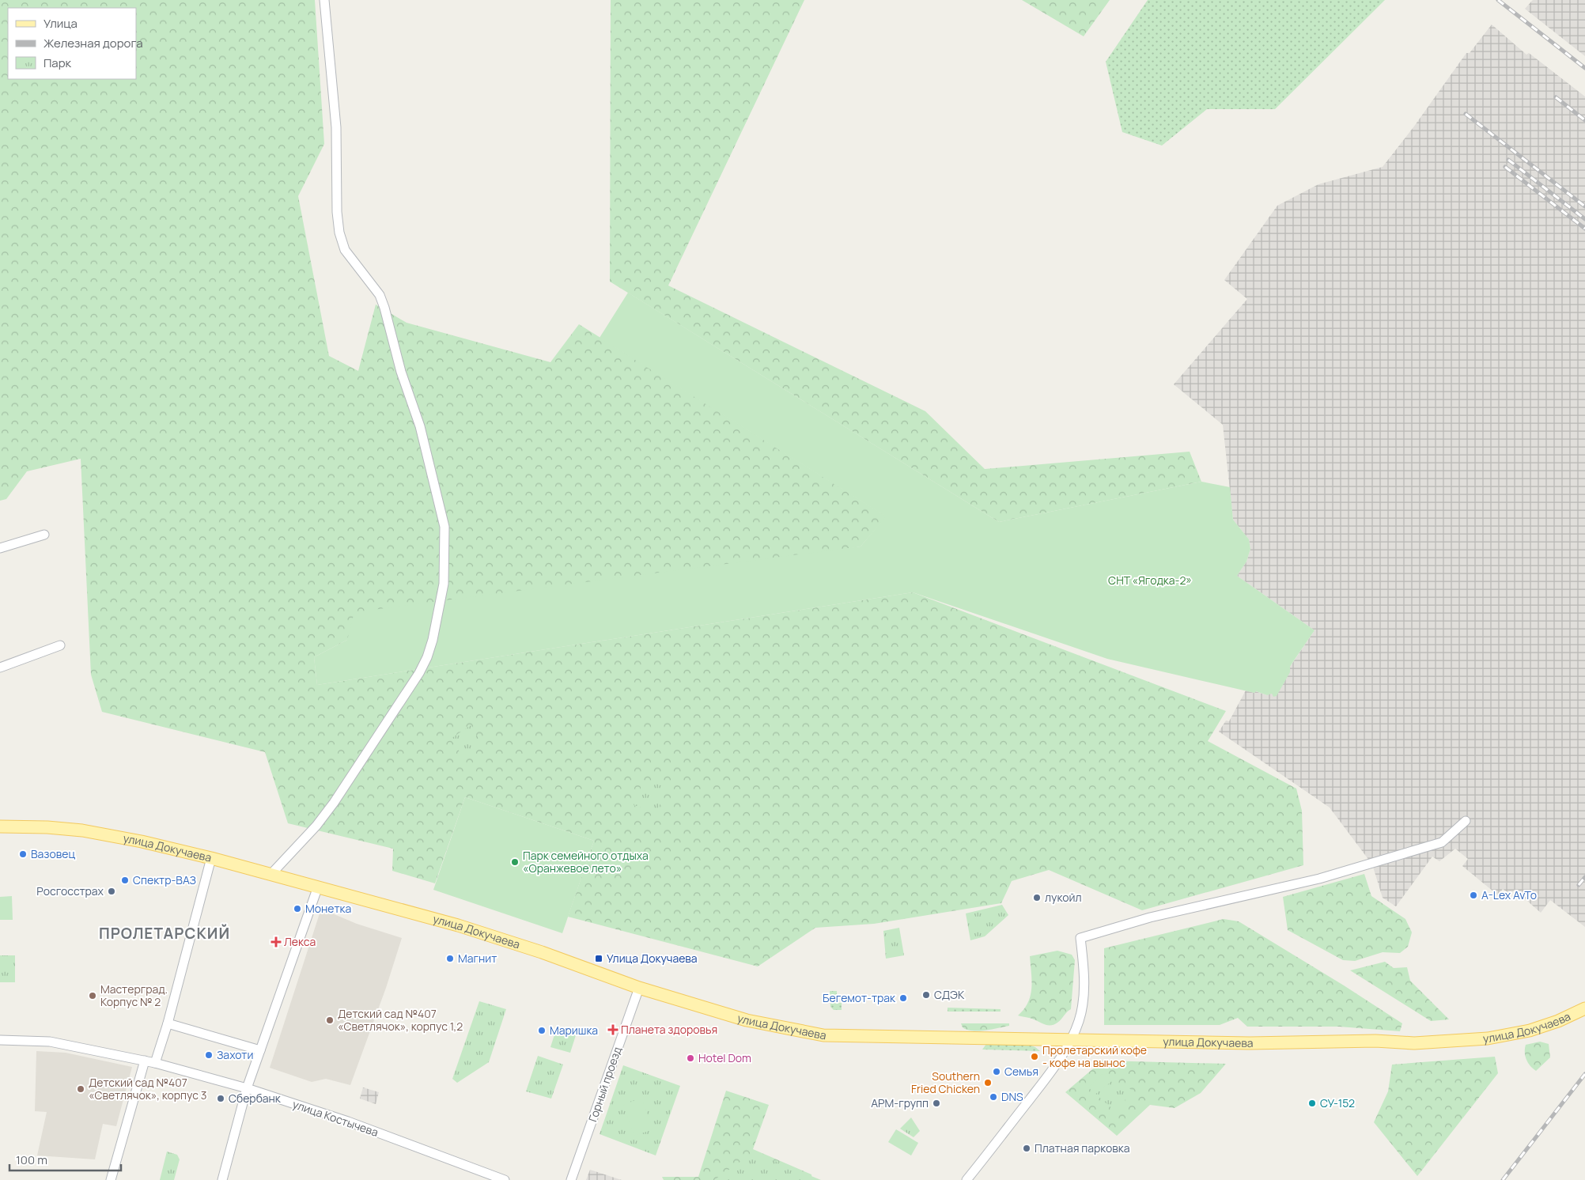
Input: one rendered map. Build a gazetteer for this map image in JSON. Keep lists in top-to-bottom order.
{
  "streets": {
    "main road": ["улица Докучаева"],
    "street": ["Горный проезд", "улица Костычева"]
  },
  "crossings": [
    ["улица Докучаева", "Горный проезд"]
  ],
  "districts": ["ПРОЛЕТАРСКИЙ"],
  "parks": ["СНТ «Ягодка-2»"],
  "places": {
    "other": [
      "Вазовец",
      "Парк семейного отдыха «Оранжевое лето»",
      "Спектр-ВАЗ",
      "Росгосстрах",
      "A-Lex AvTo",
      "лукойл",
      "Монетка",
      "Магнит",
      "СДЭК",
      "Мастерград. Корпус № 2",
      "Бегемот-трак",
      "Детский сад №407 «Светлячок», корпус 1,2",
      "Маришка",
      "Захоти",
      "Пролетарский кофе - кофе на вынос",
      "Hotel Dom",
      "Семья",
      "Southern Fried Chicken",
      "Детский сад №407 «Светлячок», корпус 3",
      "DNS",
      "Сбербанк",
      "АРМ-групп",
      "СУ-152",
      "Платная парковка"
    ],
    "health": ["Лекса", "Планета здоровья"],
    "transit": ["Улица Докучаева"]
  },
  "legend": ["Улица", "Железная дорога", "Парк"],
  "scale_bar": "100 m"
}
